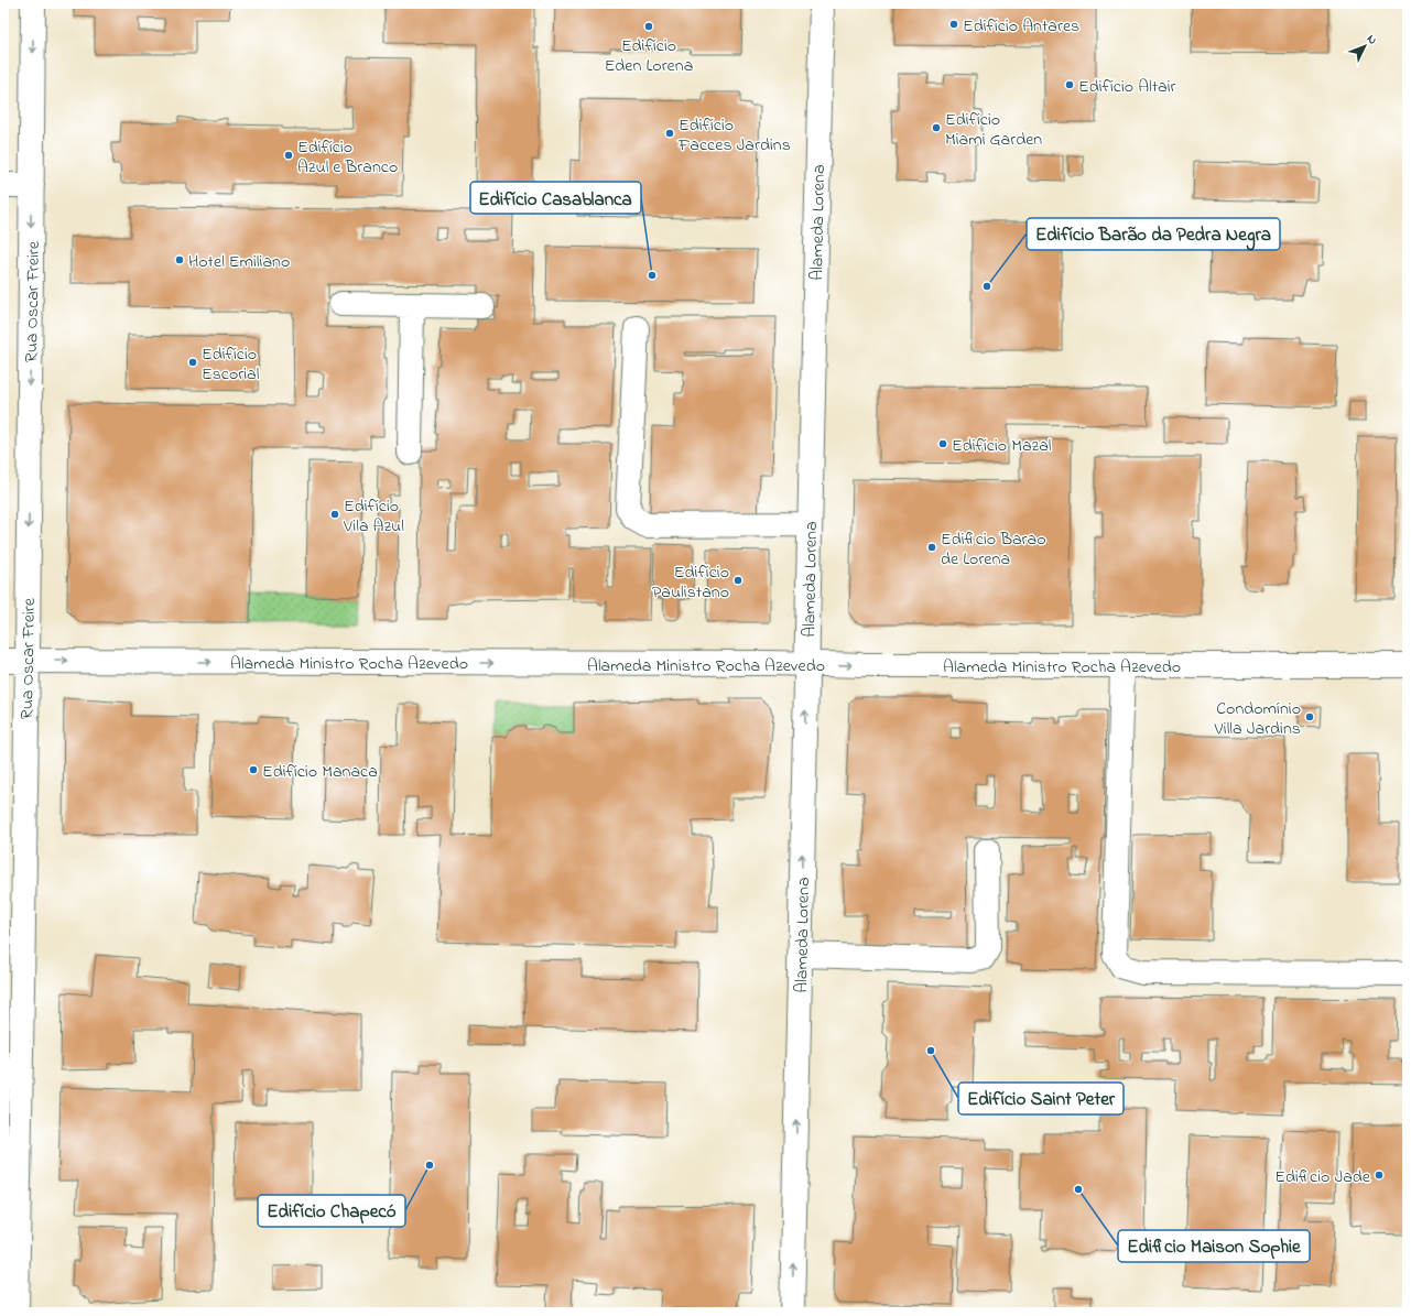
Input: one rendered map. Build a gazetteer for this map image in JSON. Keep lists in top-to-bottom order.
{
  "streets": {
    "street": ["Alameda Lorena", "Rua Oscar Freire", "Alameda Ministro Rocha Azevedo"]
  },
  "crossings": [
    ["Alameda Lorena", "Alameda Ministro Rocha Azevedo"],
    ["Rua Oscar Freire", "Alameda Ministro Rocha Azevedo"]
  ],
  "one_way": ["Alameda Lorena", "Rua Oscar Freire", "Alameda Ministro Rocha Azevedo"],
  "places": [
    "Edifício Antares",
    "Edifício Eden Lorena",
    "Edifício Altair",
    "Edifício Miami Garden",
    "Edifício Facces Jardins",
    "Edifício Azul e Branco",
    "Hotel Emiliano",
    "Edifício Casablanca",
    "Edifício Barão da Pedra Negra",
    "Edifício Escorial",
    "Edifício Mazal",
    "Edifício Vila Azul",
    "Edificio Barao de Lorena",
    "Edifício Paulistano",
    "Condomínio Villa Jardins",
    "Edifício Manaca",
    "Edifício Saint Peter",
    "Edifício Chapecó",
    "Edificio Jade",
    "Edificio Maison Sophie"
  ],
  "north": "top right"
}
